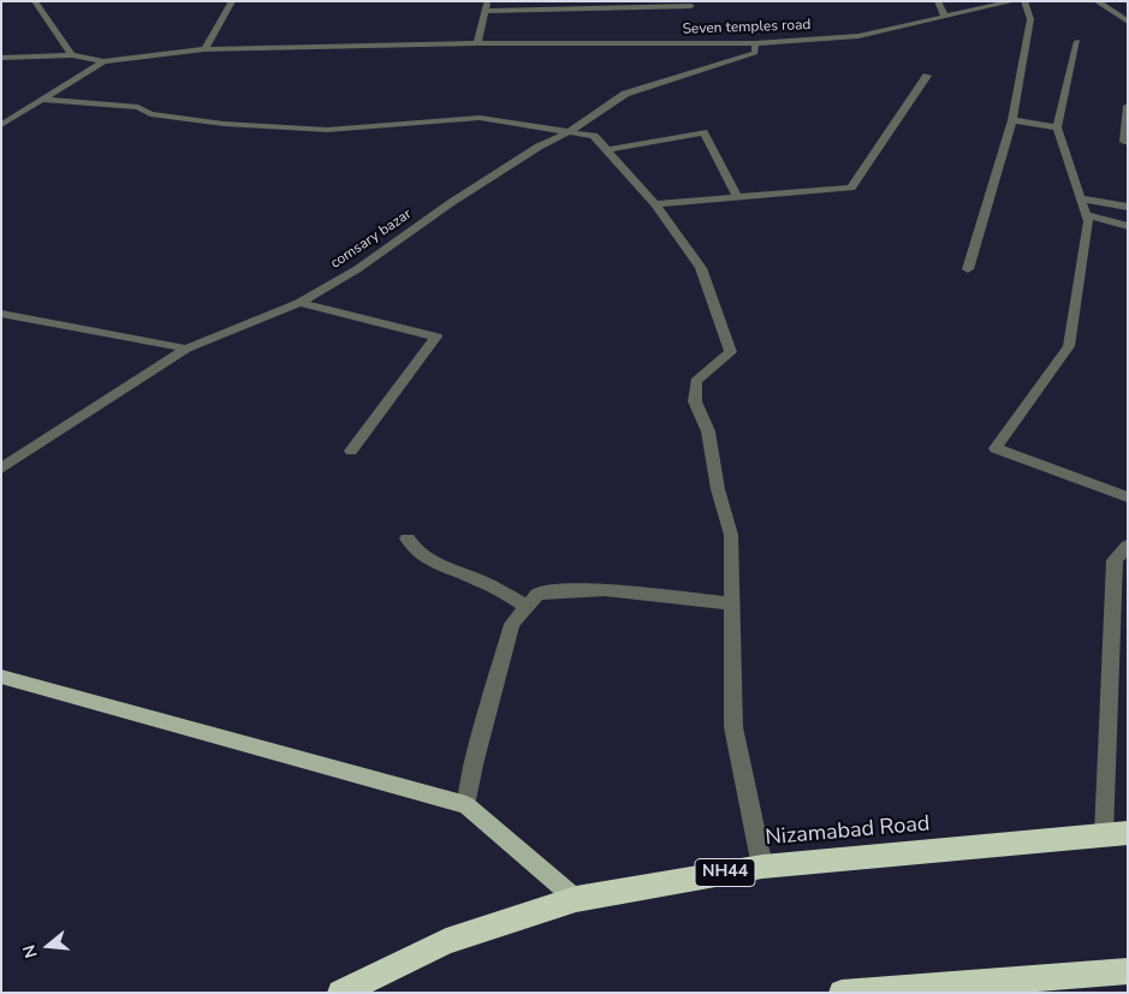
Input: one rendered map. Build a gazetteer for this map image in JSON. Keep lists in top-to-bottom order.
{
  "streets": {
    "highway": ["Nizamabad Road", "NH44"],
    "street": ["Seven temples road", "comsary bazar"]
  },
  "crossings": [
    ["Seven temples road", "comsary bazar"]
  ],
  "north": "left"
}
